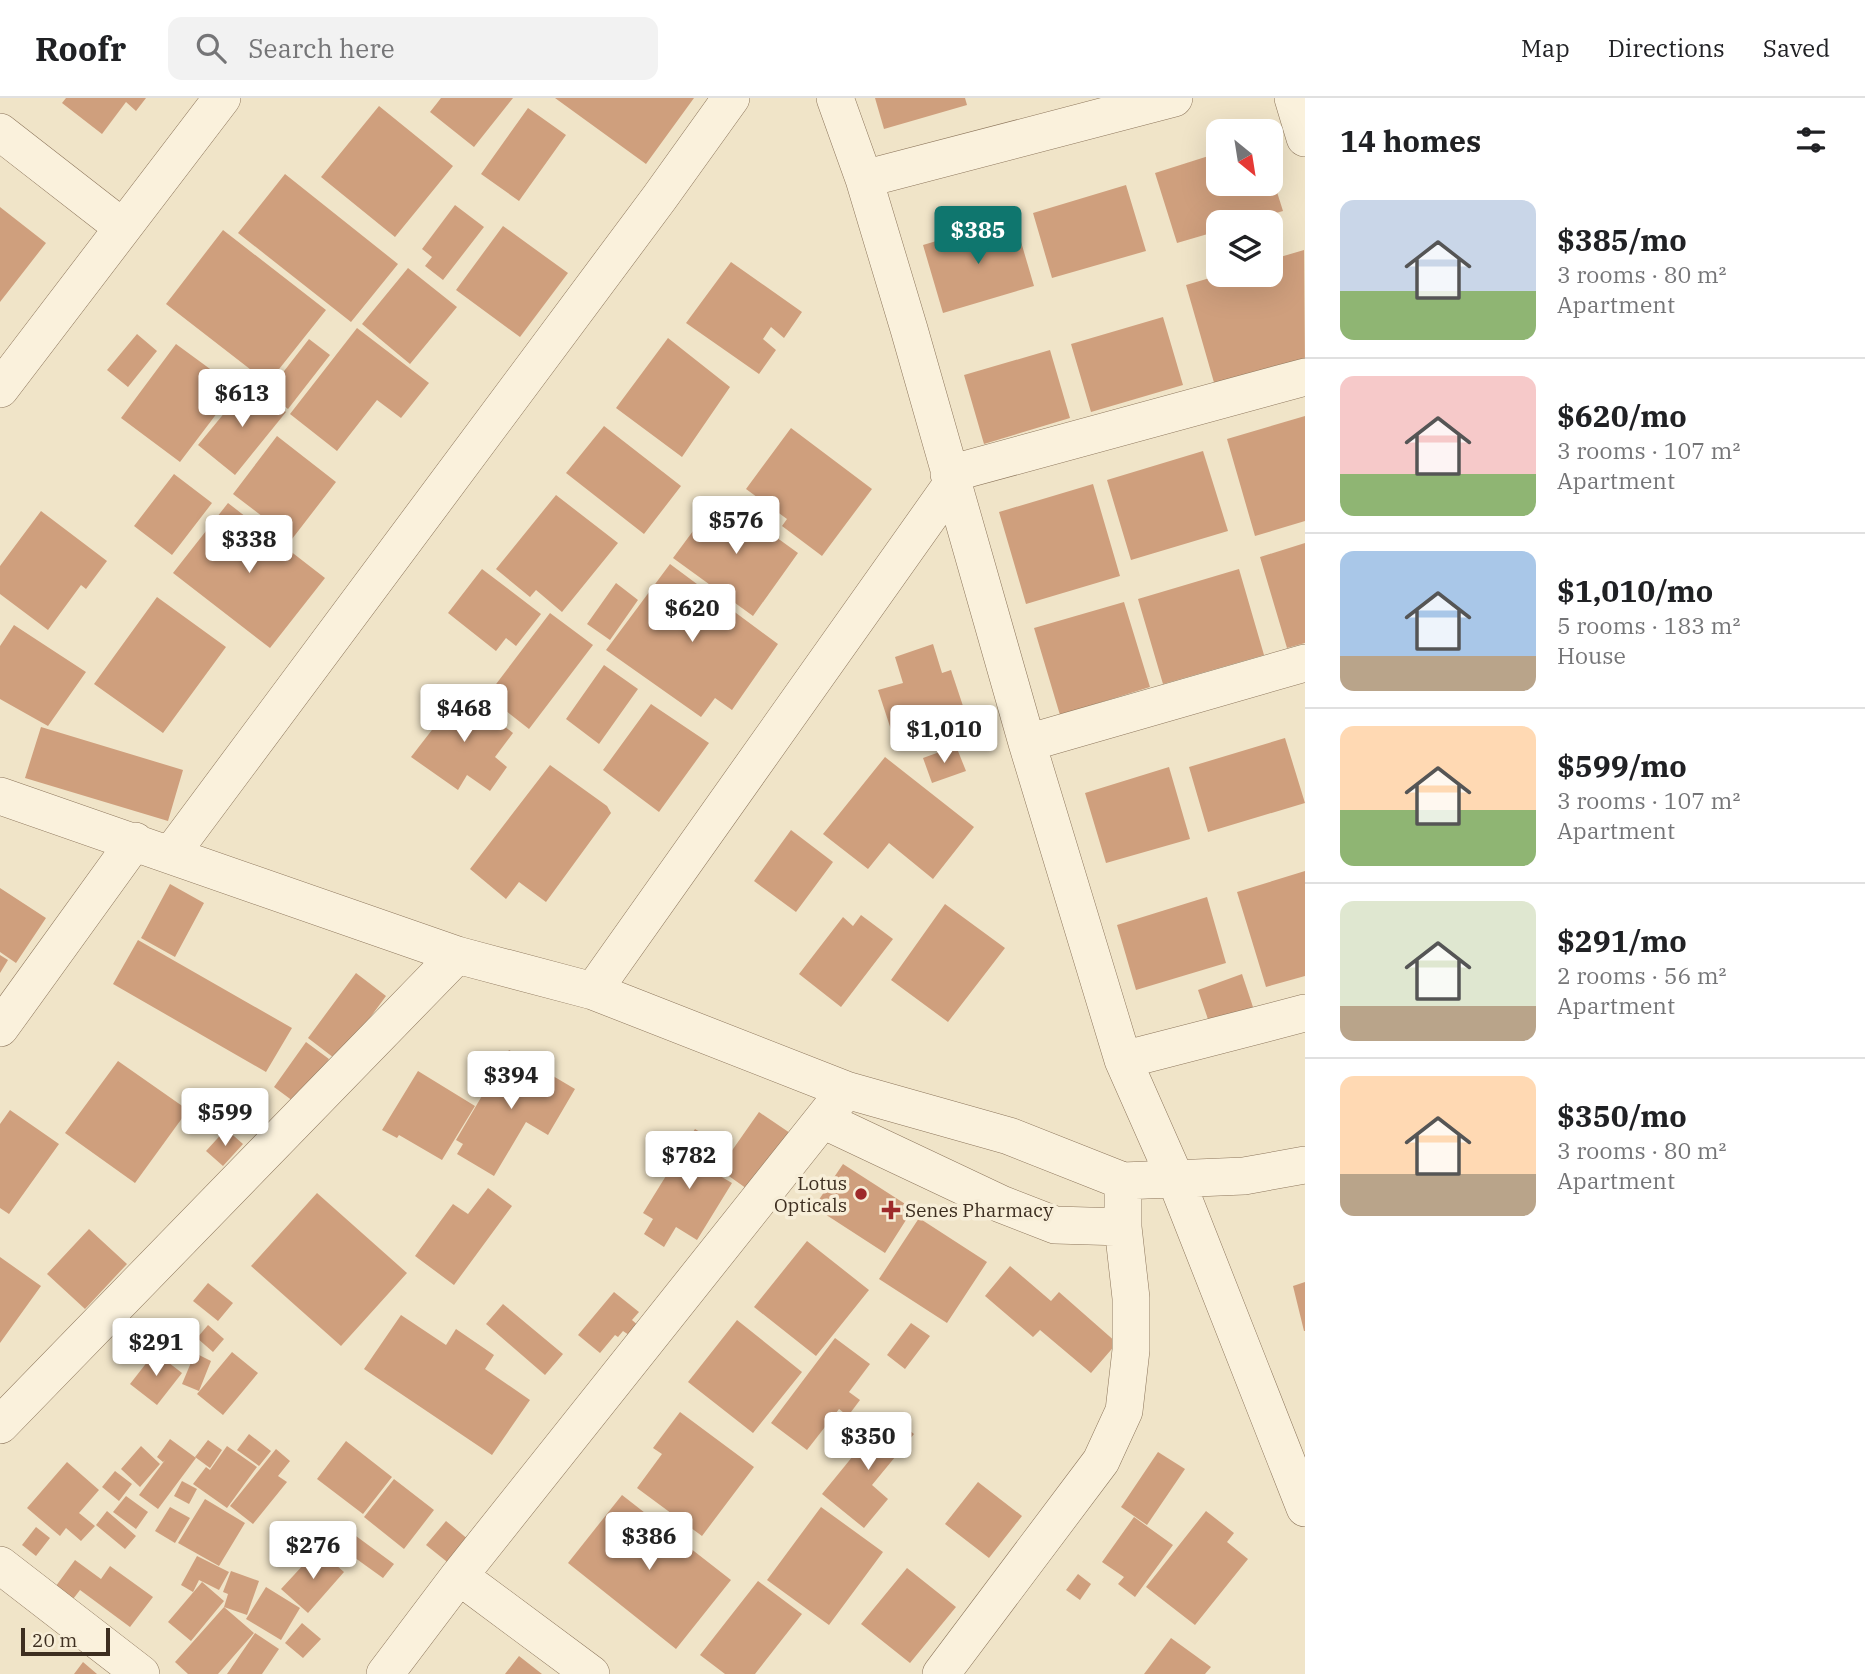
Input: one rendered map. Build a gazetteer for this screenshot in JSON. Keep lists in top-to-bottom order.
{
  "places": {
    "other": ["Lotus Opticals"],
    "health": ["Senes Pharmacy"]
  },
  "scale_bar": "20 m",
  "north": "bottom right",
  "page": {
    "header": "Roofr",
    "search": "Search here",
    "nav": ["Map", "Directions", "Saved"],
    "heading": "14 homes",
    "list": [
      {
        "name": "$385/mo",
        "note": "3 rooms · 80 m² · Apartment"
      },
      {
        "name": "$620/mo",
        "note": "3 rooms · 107 m² · Apartment"
      },
      {
        "name": "$1,010/mo",
        "note": "5 rooms · 183 m² · House"
      },
      {
        "name": "$599/mo",
        "note": "3 rooms · 107 m² · Apartment"
      },
      {
        "name": "$291/mo",
        "note": "2 rooms · 56 m² · Apartment"
      },
      {
        "name": "$350/mo",
        "note": "3 rooms · 80 m² · Apartment"
      }
    ],
    "price": [
      "$385",
      "$613",
      "$576",
      "$338",
      "$620",
      "$468",
      "$1,010",
      "$394",
      "$599",
      "$782",
      "$291",
      "$350",
      "$386",
      "$276"
    ],
    "scale": "20 m"
  }
}
